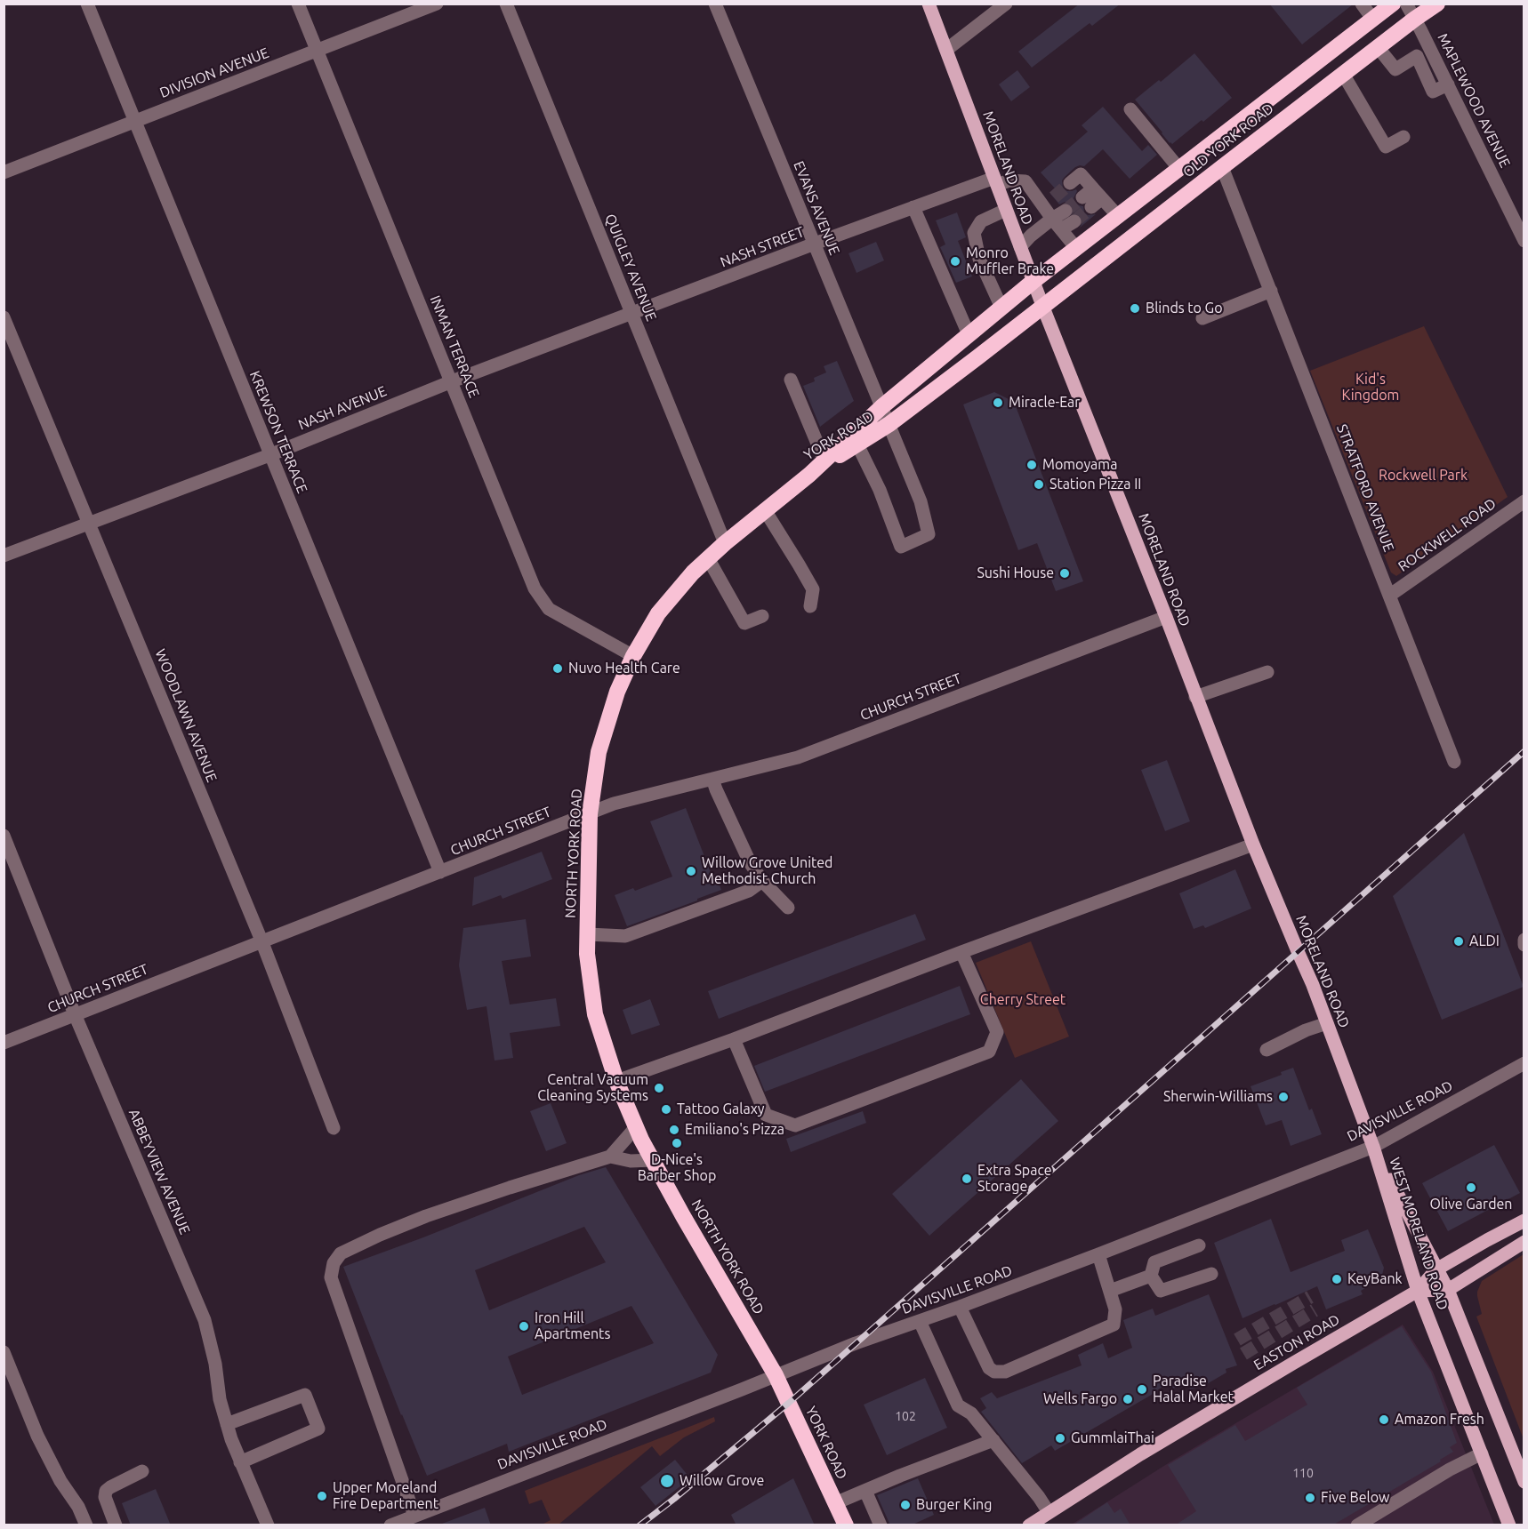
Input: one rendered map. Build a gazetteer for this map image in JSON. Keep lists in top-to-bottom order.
{
  "streets": {
    "highway": ["OLD YORK ROAD", "YORK ROAD", "NORTH YORK ROAD"],
    "main road": ["MORELAND ROAD", "WEST MORELAND ROAD", "EASTON ROAD"],
    "street": [
      "DIVISION AVENUE",
      "MAPLEWOOD AVENUE",
      "EVANS AVENUE",
      "NASH STREET",
      "QUIGLEY AVENUE",
      "INMAN TERRACE",
      "NASH AVENUE",
      "KREWSON TERRACE",
      "STRATFORD AVENUE",
      "ROCKWELL ROAD",
      "CHURCH STREET",
      "WOODLAWN AVENUE",
      "DAVISVILLE ROAD",
      "ABBEYVIEW AVENUE"
    ]
  },
  "crossings": [
    ["DIVISION AVENUE", "INMAN TERRACE"],
    ["DIVISION AVENUE", "KREWSON TERRACE"],
    ["MAPLEWOOD AVENUE", "OLD YORK ROAD"],
    ["OLD YORK ROAD", "MORELAND ROAD"],
    ["OLD YORK ROAD", "YORK ROAD"],
    ["OLD YORK ROAD", "STRATFORD AVENUE"],
    ["MORELAND ROAD", "NASH STREET"],
    ["MORELAND ROAD", "YORK ROAD"],
    ["MORELAND ROAD", "CHURCH STREET"],
    ["MORELAND ROAD", "DAVISVILLE ROAD"],
    ["MORELAND ROAD", "WEST MORELAND ROAD"],
    ["EVANS AVENUE", "NASH STREET"],
    ["EVANS AVENUE", "YORK ROAD"],
    ["NASH STREET", "QUIGLEY AVENUE"],
    ["NASH STREET", "NASH AVENUE"],
    ["QUIGLEY AVENUE", "NASH AVENUE"],
    ["QUIGLEY AVENUE", "NORTH YORK ROAD"],
    ["INMAN TERRACE", "NASH AVENUE"],
    ["INMAN TERRACE", "NORTH YORK ROAD"],
    ["NASH AVENUE", "KREWSON TERRACE"],
    ["NASH AVENUE", "WOODLAWN AVENUE"],
    ["KREWSON TERRACE", "CHURCH STREET"],
    ["YORK ROAD", "NORTH YORK ROAD"],
    ["YORK ROAD", "DAVISVILLE ROAD"],
    ["STRATFORD AVENUE", "ROCKWELL ROAD"],
    ["CHURCH STREET", "WOODLAWN AVENUE"],
    ["CHURCH STREET", "NORTH YORK ROAD"],
    ["CHURCH STREET", "ABBEYVIEW AVENUE"],
    ["NORTH YORK ROAD", "DAVISVILLE ROAD"],
    ["DAVISVILLE ROAD", "WEST MORELAND ROAD"],
    ["WEST MORELAND ROAD", "EASTON ROAD"]
  ],
  "parks": ["Kid's Kingdom", "Rockwell Park", "Cherry Street"],
  "places": [
    "Monro Muffler Brake",
    "Blinds to Go",
    "Miracle-Ear",
    "Momoyama",
    "Station Pizza II",
    "Sushi House",
    "Nuvo Health Care",
    "Willow Grove United Methodist Church",
    "ALDI",
    "Central Vacuum Cleaning Systems",
    "Sherwin-Williams",
    "Tattoo Galaxy",
    "Emiliano's Pizza",
    "D-Nice's Barber Shop",
    "Extra Space Storage",
    "Olive Garden",
    "KeyBank",
    "Iron Hill Apartments",
    "Paradise Halal Market",
    "Wells Fargo",
    "Amazon Fresh",
    "GummlaiThai",
    "Willow Grove",
    "Upper Moreland Fire Department",
    "Five Below",
    "Burger King"
  ],
  "house_numbers": ["102", "110"]
}
